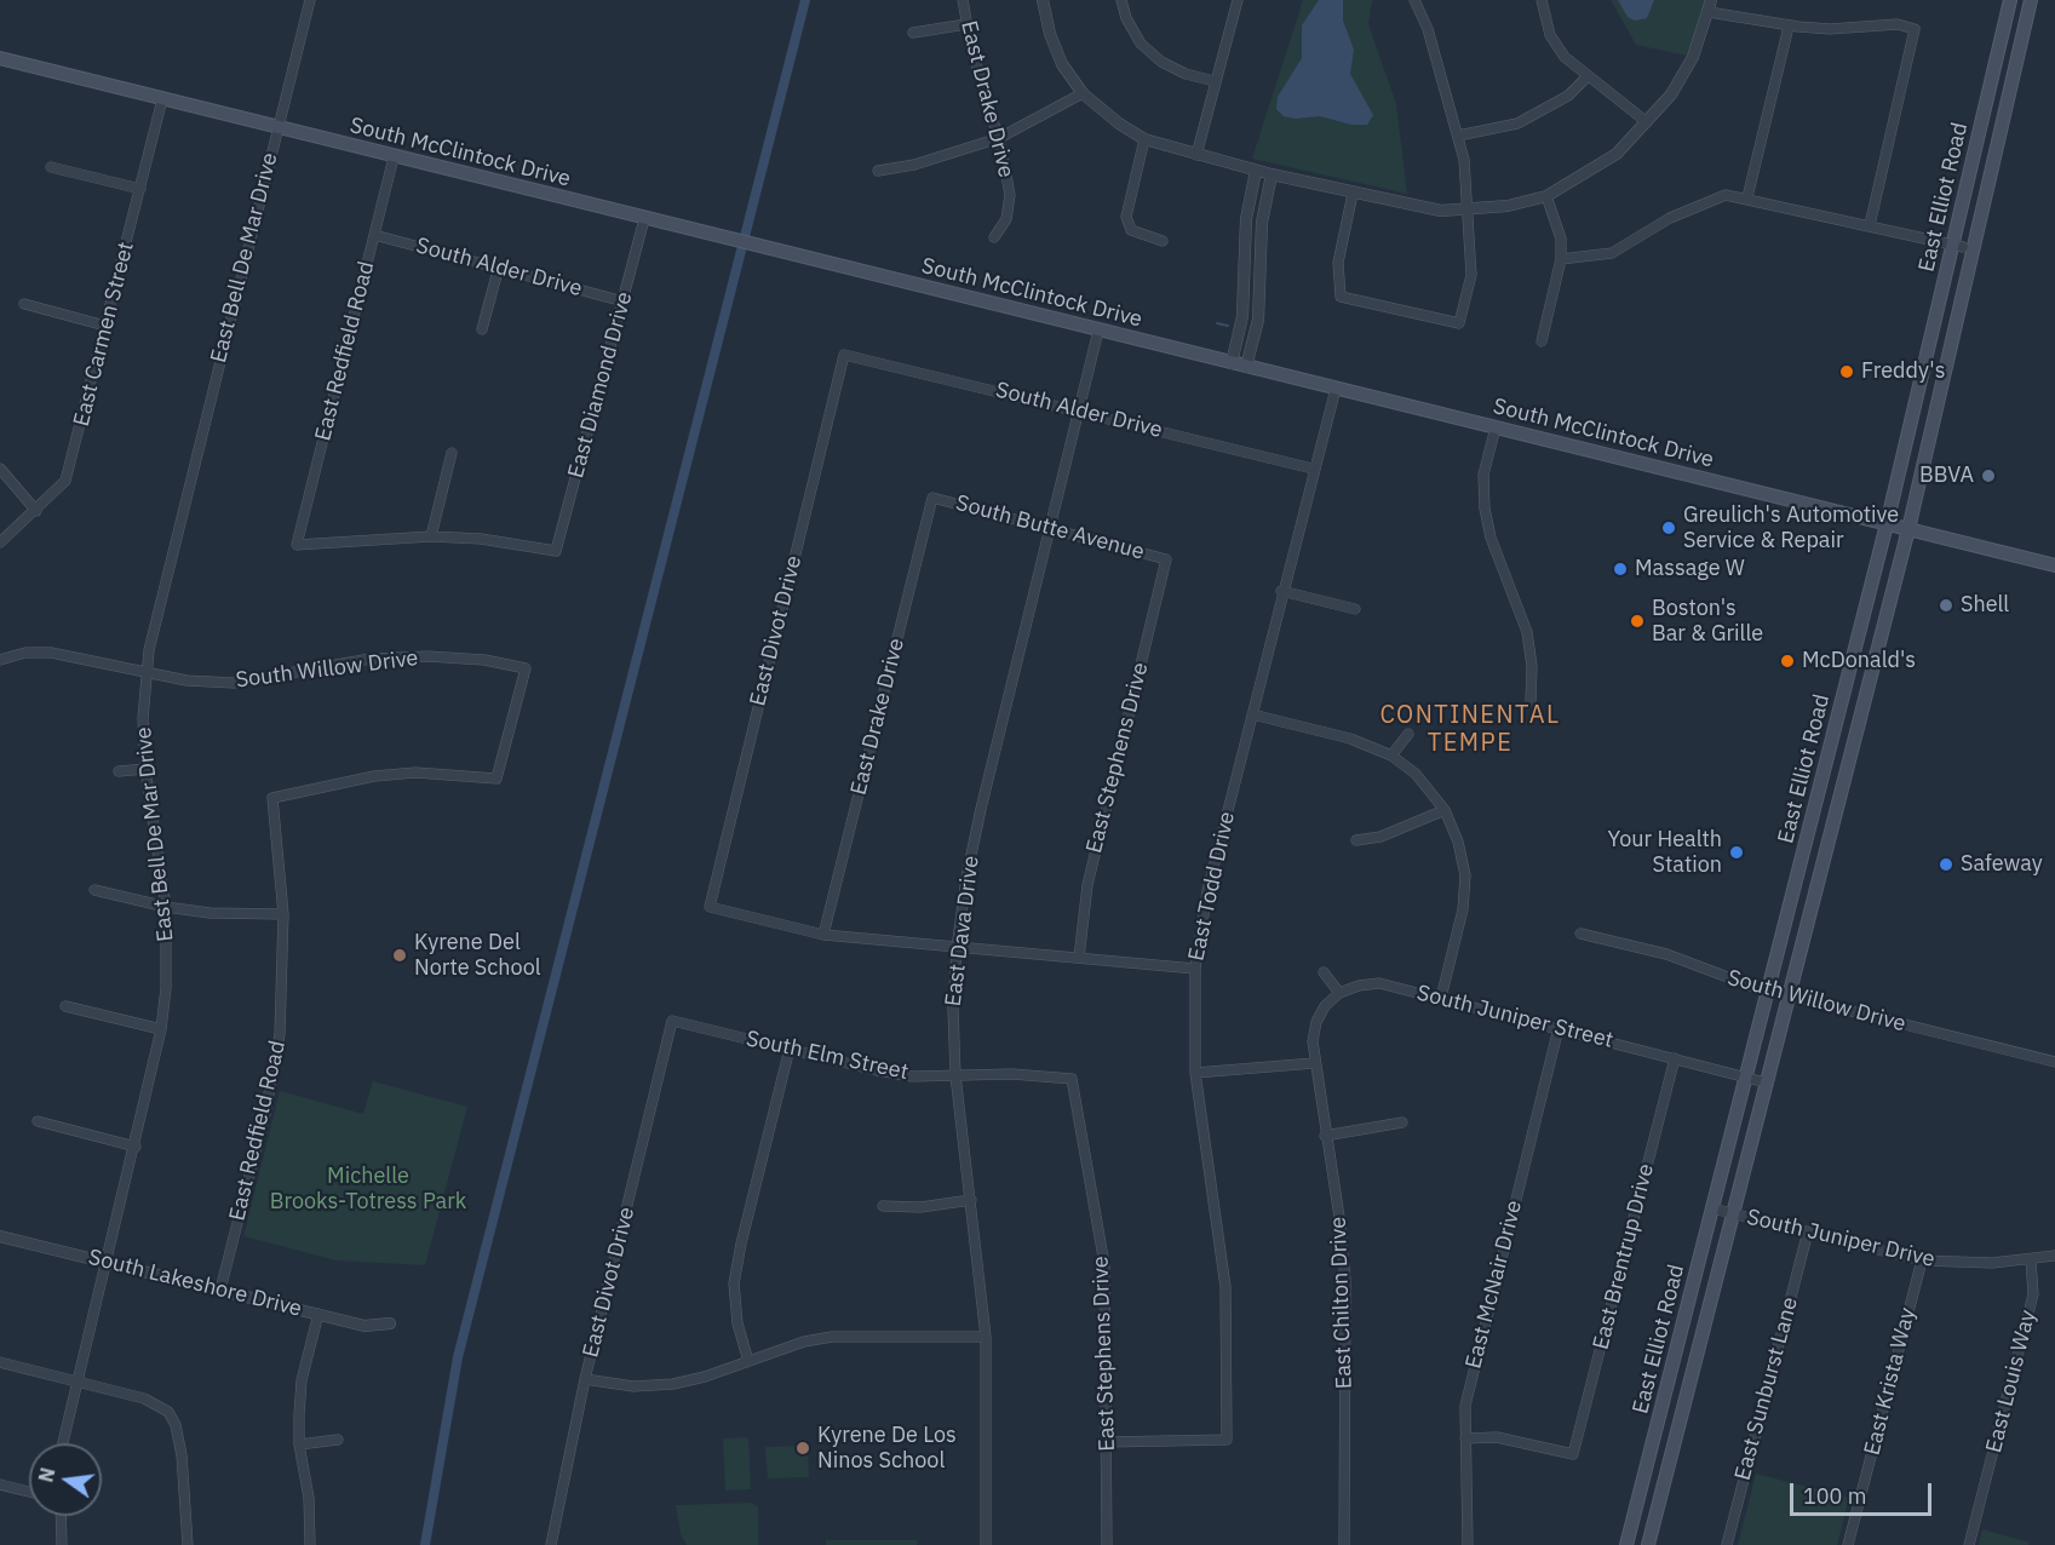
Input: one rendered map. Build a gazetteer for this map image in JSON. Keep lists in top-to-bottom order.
{
  "streets": {
    "main road": ["South McClintock Drive", "East Elliot Road"],
    "street": [
      "East Drake Drive",
      "East Bell De Mar Drive",
      "South Alder Drive",
      "East Carmen Street",
      "East Redfield Road",
      "East Diamond Drive",
      "South Butte Avenue",
      "East Divot Drive",
      "South Willow Drive",
      "East Stephens Drive",
      "East Todd Drive",
      "East Dava Drive",
      "South Juniper Street",
      "South Elm Street",
      "South Juniper Drive",
      "East Brentrup Drive",
      "South Lakeshore Drive",
      "East McNair Drive",
      "East Chilton Drive",
      "East Krista Way",
      "East Louis Way",
      "East Sunburst Lane"
    ]
  },
  "crossings": [
    ["East Drake Drive", "South Butte Avenue"],
    ["East Drake Drive", "East Divot Drive"],
    ["South McClintock Drive", "East Elliot Road"],
    ["South McClintock Drive", "East Bell De Mar Drive"],
    ["South McClintock Drive", "East Carmen Street"],
    ["South McClintock Drive", "East Redfield Road"],
    ["South McClintock Drive", "East Diamond Drive"],
    ["South McClintock Drive", "East Todd Drive"],
    ["South McClintock Drive", "East Dava Drive"],
    ["East Elliot Road", "South Willow Drive"],
    ["East Elliot Road", "South Juniper Street"],
    ["East Elliot Road", "South Juniper Drive"],
    ["East Bell De Mar Drive", "South Willow Drive"],
    ["East Bell De Mar Drive", "South Lakeshore Drive"],
    ["South Alder Drive", "East Redfield Road"],
    ["South Alder Drive", "East Diamond Drive"],
    ["South Alder Drive", "East Divot Drive"],
    ["South Alder Drive", "East Todd Drive"],
    ["South Alder Drive", "East Dava Drive"],
    ["East Redfield Road", "East Diamond Drive"],
    ["East Redfield Road", "South Willow Drive"],
    ["East Redfield Road", "South Lakeshore Drive"],
    ["South Butte Avenue", "East Stephens Drive"],
    ["South Butte Avenue", "East Dava Drive"],
    ["East Divot Drive", "South Elm Street"],
    ["East Stephens Drive", "East Todd Drive"],
    ["East Stephens Drive", "South Elm Street"],
    ["East Dava Drive", "South Elm Street"],
    ["South Juniper Street", "East Brentrup Drive"],
    ["South Juniper Street", "East McNair Drive"],
    ["South Juniper Drive", "East Krista Way"],
    ["South Juniper Drive", "East Louis Way"],
    ["South Juniper Drive", "East Sunburst Lane"],
    ["East Brentrup Drive", "East McNair Drive"]
  ],
  "districts": ["CONTINENTAL TEMPE"],
  "parks": ["Michelle Brooks-Totress Park"],
  "places": [
    "Freddy's",
    "BBVA",
    "Greulich's Automotive Service & Repair",
    "Massage W",
    "Shell",
    "Boston's Bar & Grille",
    "McDonald's",
    "Your Health Station",
    "Safeway",
    "Kyrene Del Norte School",
    "Kyrene De Los Ninos School"
  ],
  "scale_bar": "100 m",
  "north": "left"
}
